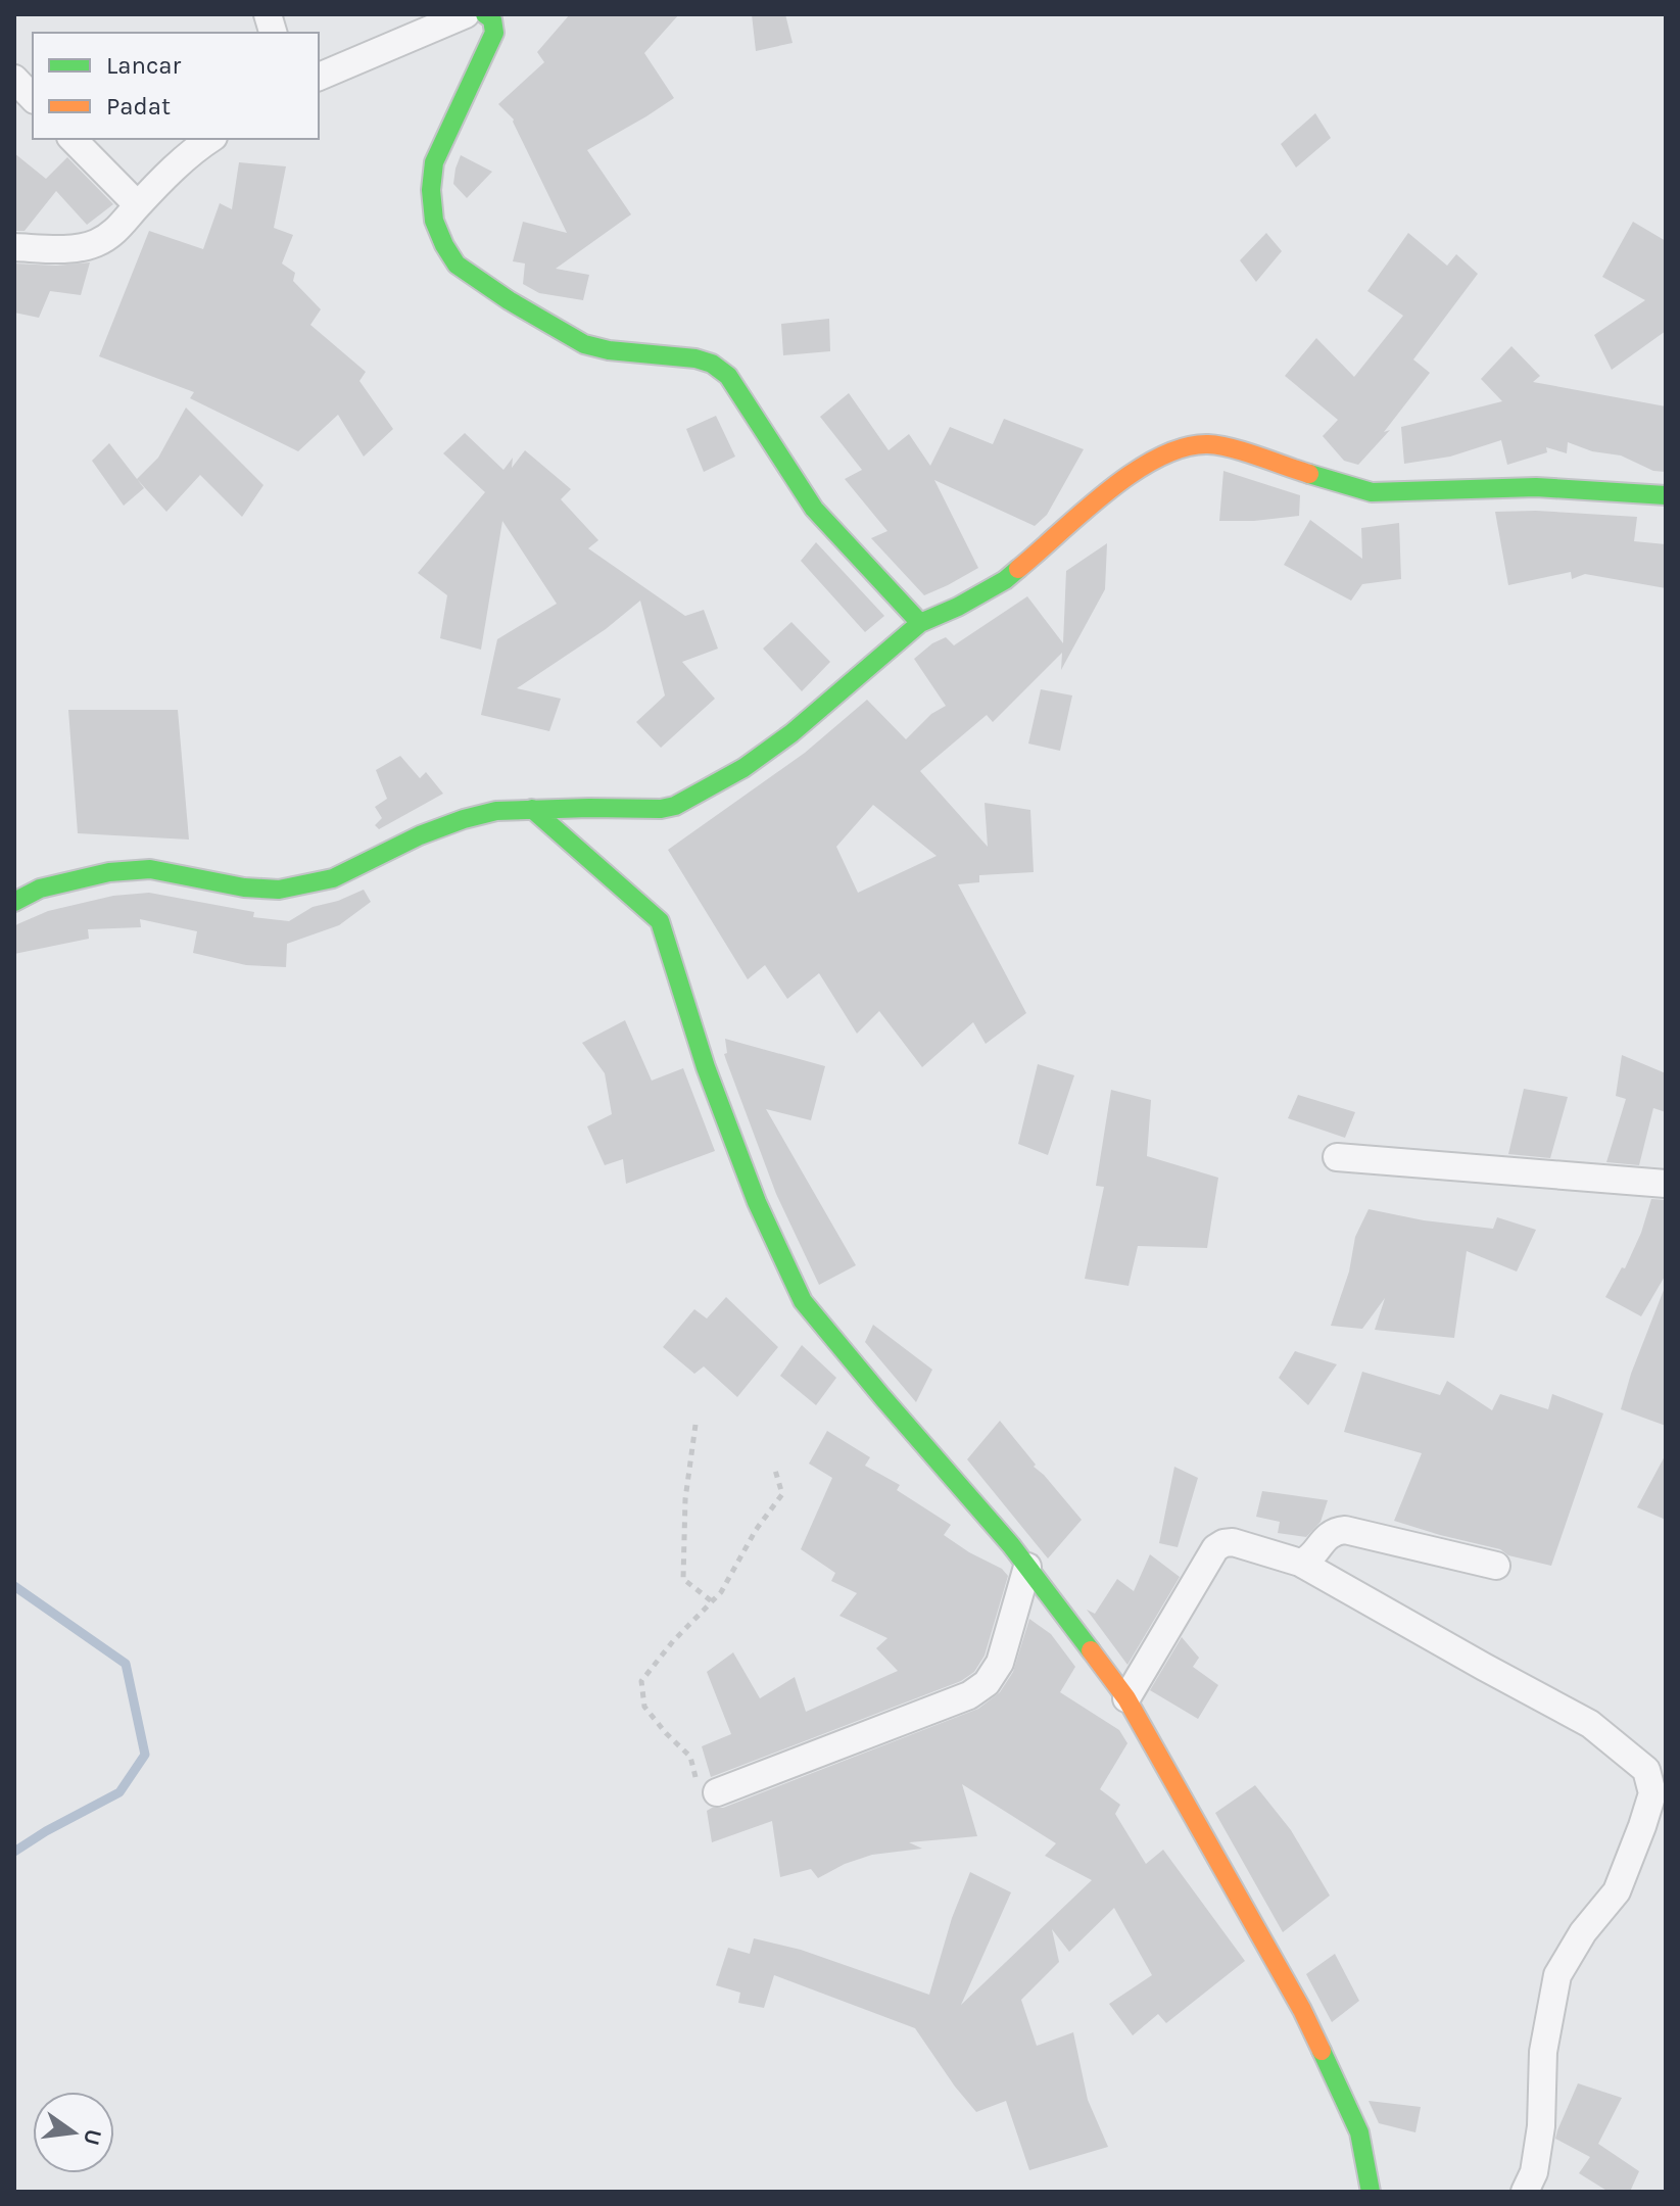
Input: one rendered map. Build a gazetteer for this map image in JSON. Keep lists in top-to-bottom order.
{
  "legend": ["Lancar", "Padat"],
  "north": "right"
}
